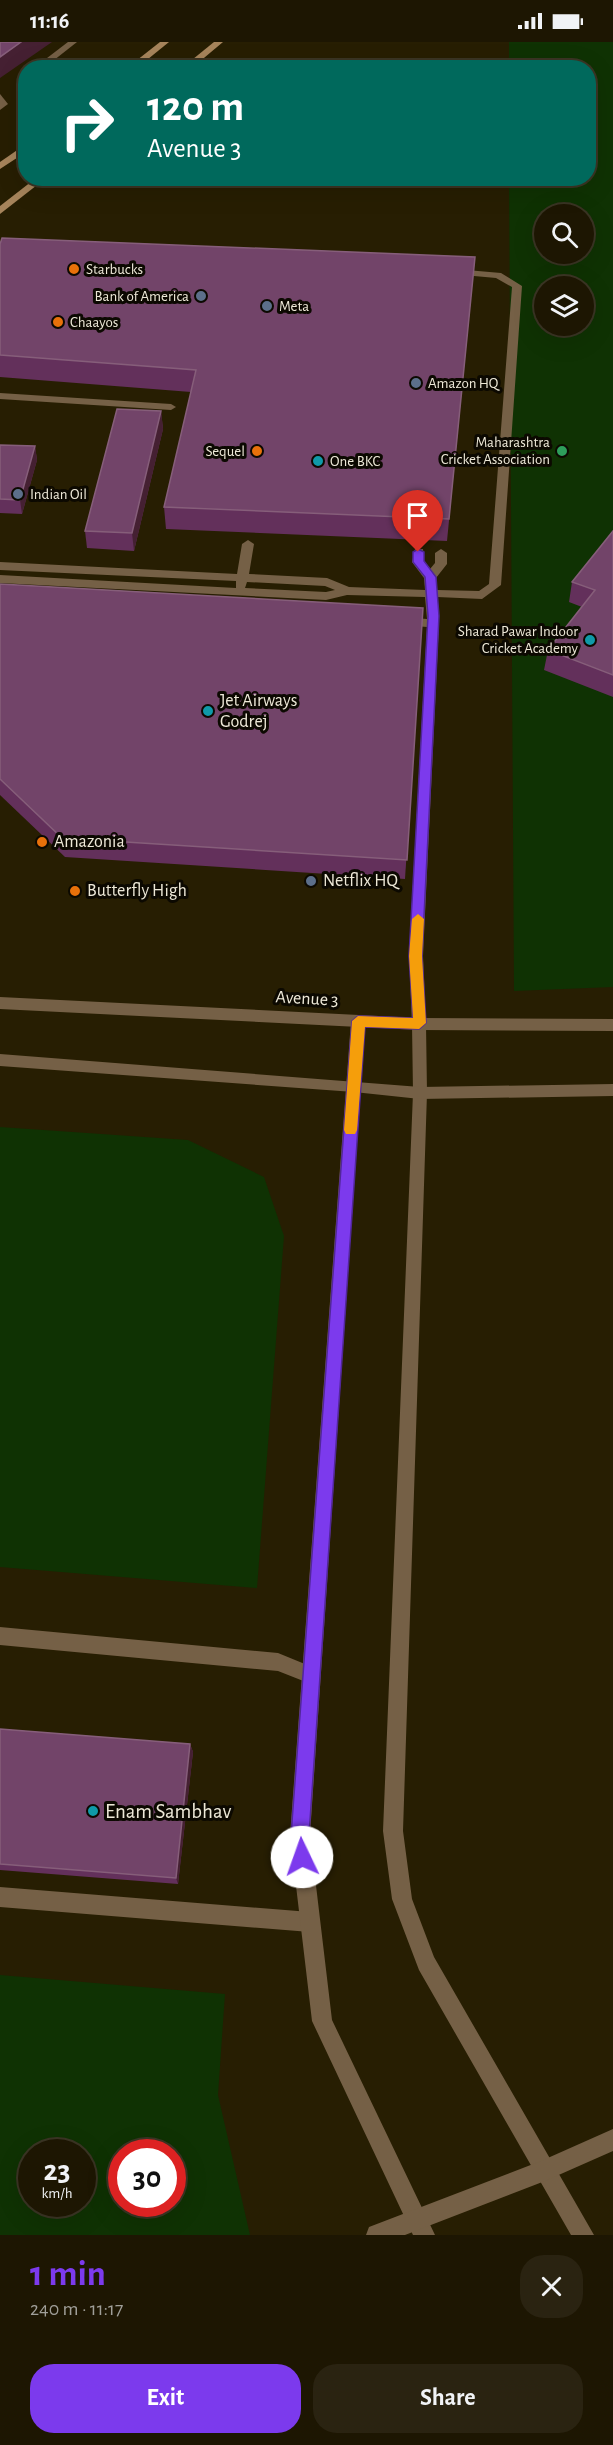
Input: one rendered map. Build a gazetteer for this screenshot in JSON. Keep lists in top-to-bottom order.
{
  "streets": {
    "street": ["Avenue 3"]
  },
  "places": [
    "Starbucks",
    "Bank of America",
    "Meta",
    "Chaayos",
    "Amazon HQ",
    "Sequel",
    "Maharashtra Cricket Association",
    "One BKC",
    "Indian Oil",
    "Sharad Pawar Indoor Cricket Academy",
    "Jet Airways Godrej",
    "Amazonia",
    "Netflix HQ",
    "Butterfly High",
    "Enam Sambhav"
  ],
  "page": {
    "status": "11:16",
    "turn": ["120 m", "Avenue 3"],
    "speed": "23 km/h",
    "limit": "30",
    "heading": ["1 min", "240 m · 11:17"],
    "buttons": ["Exit", "Share"]
  }
}
